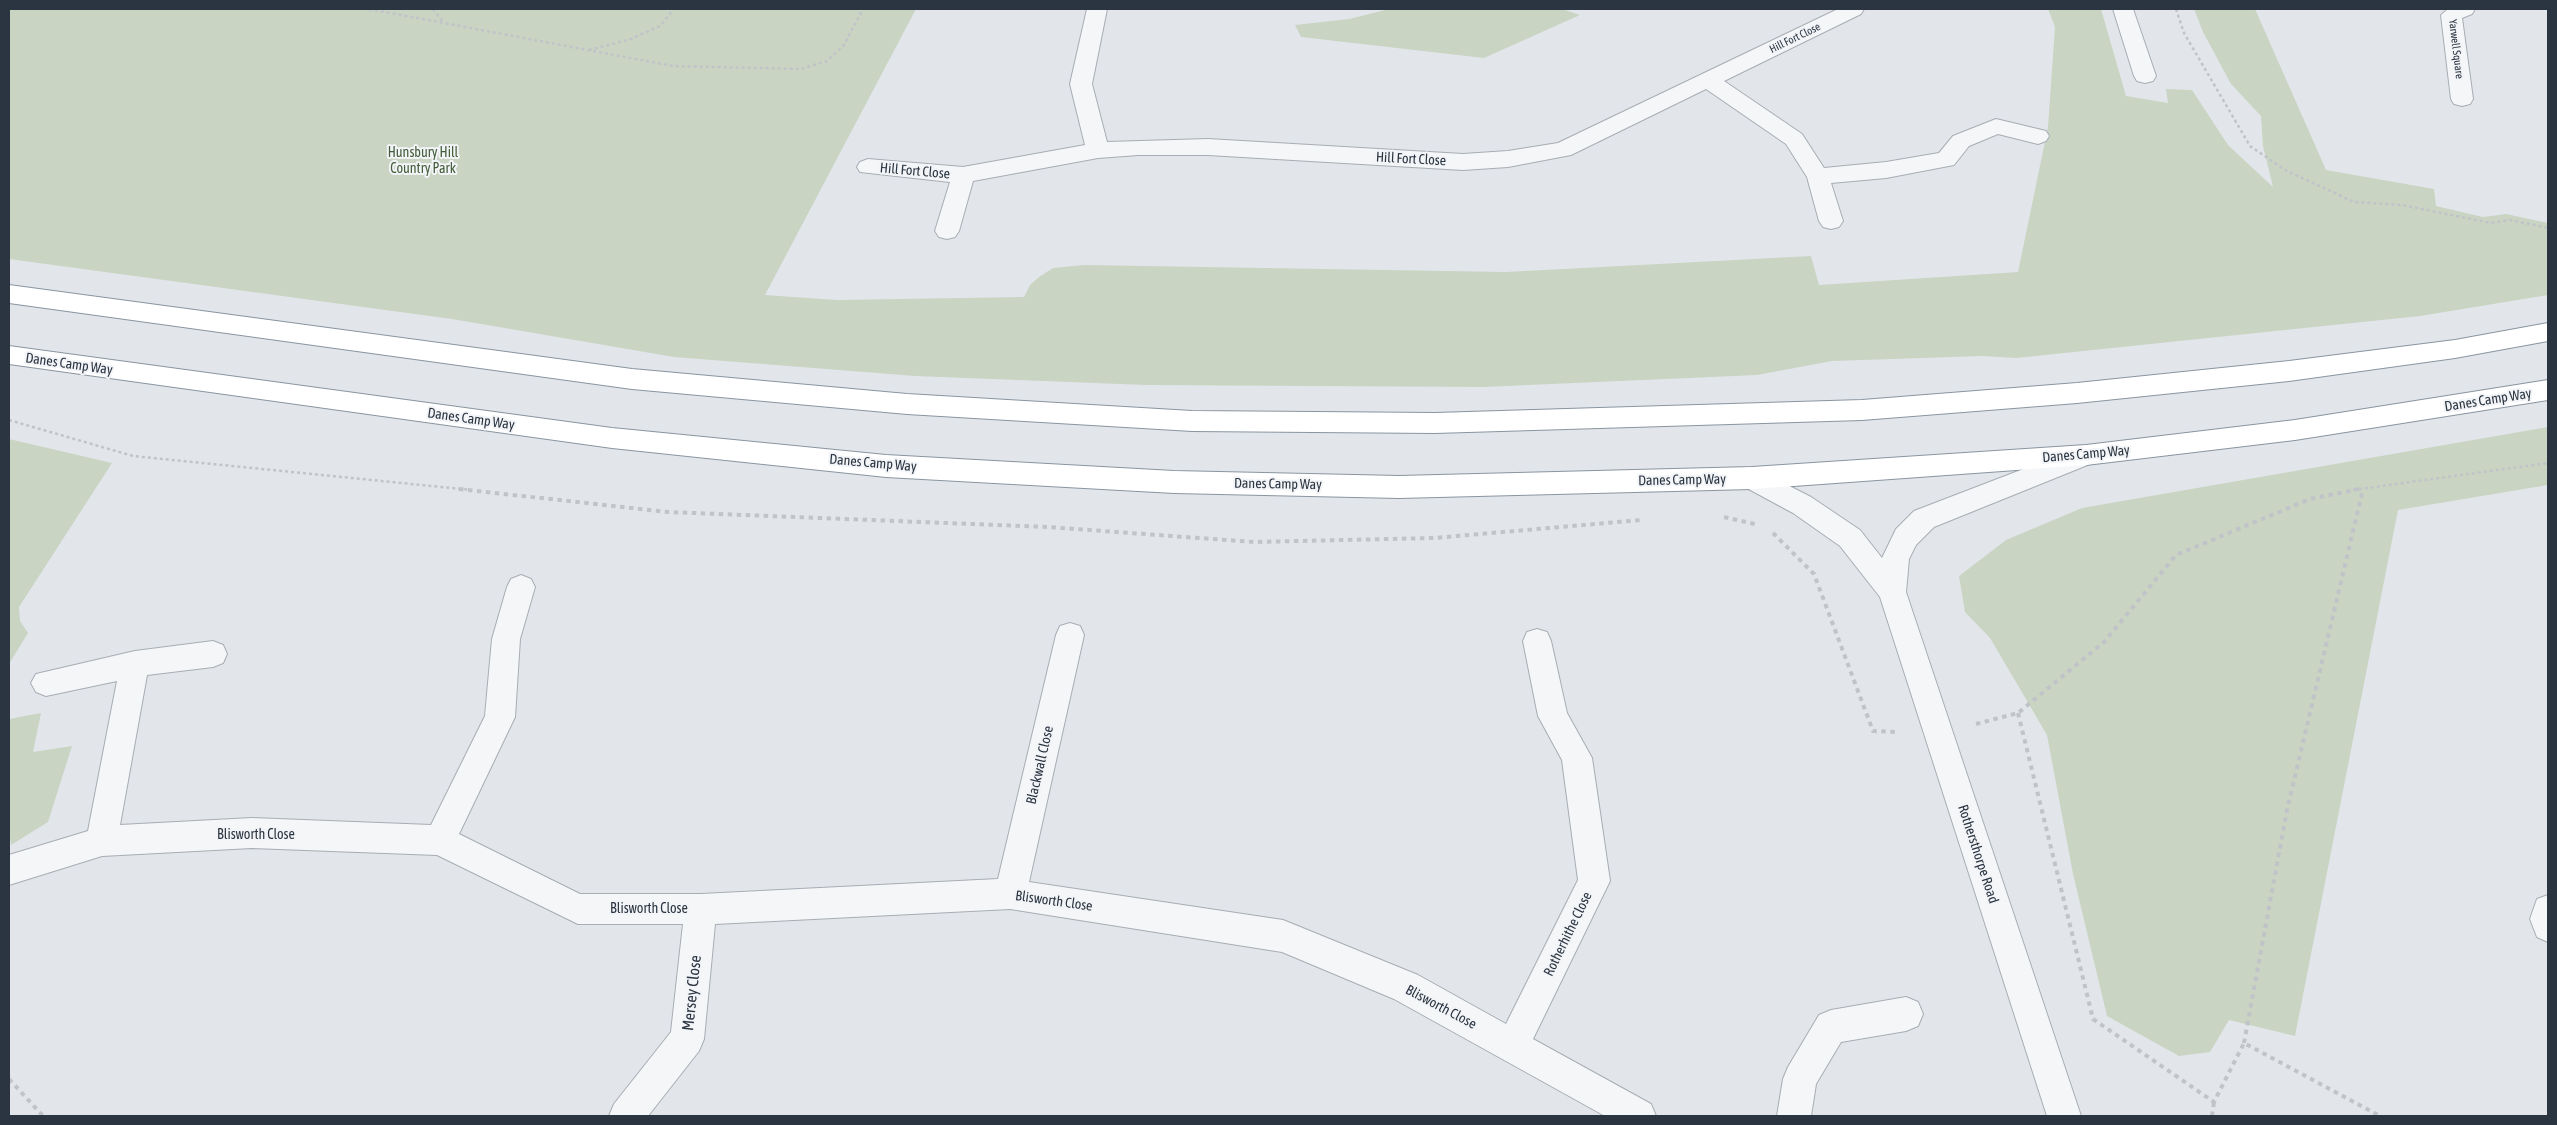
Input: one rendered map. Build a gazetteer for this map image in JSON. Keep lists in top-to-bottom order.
{
  "streets": {
    "highway": ["Danes Camp Way"],
    "street": [
      "Hill Fort Close",
      "Yarwell Square",
      "Blackwall Close",
      "Blisworth Close",
      "Rothersthorpe Road",
      "Rotherhithe Close",
      "Mersey Close"
    ]
  },
  "crossings": [
    ["Danes Camp Way", "Rothersthorpe Road"],
    ["Blackwall Close", "Blisworth Close"],
    ["Blisworth Close", "Rotherhithe Close"],
    ["Blisworth Close", "Mersey Close"]
  ],
  "parks": ["Hunsbury Hill Country Park"]
}
